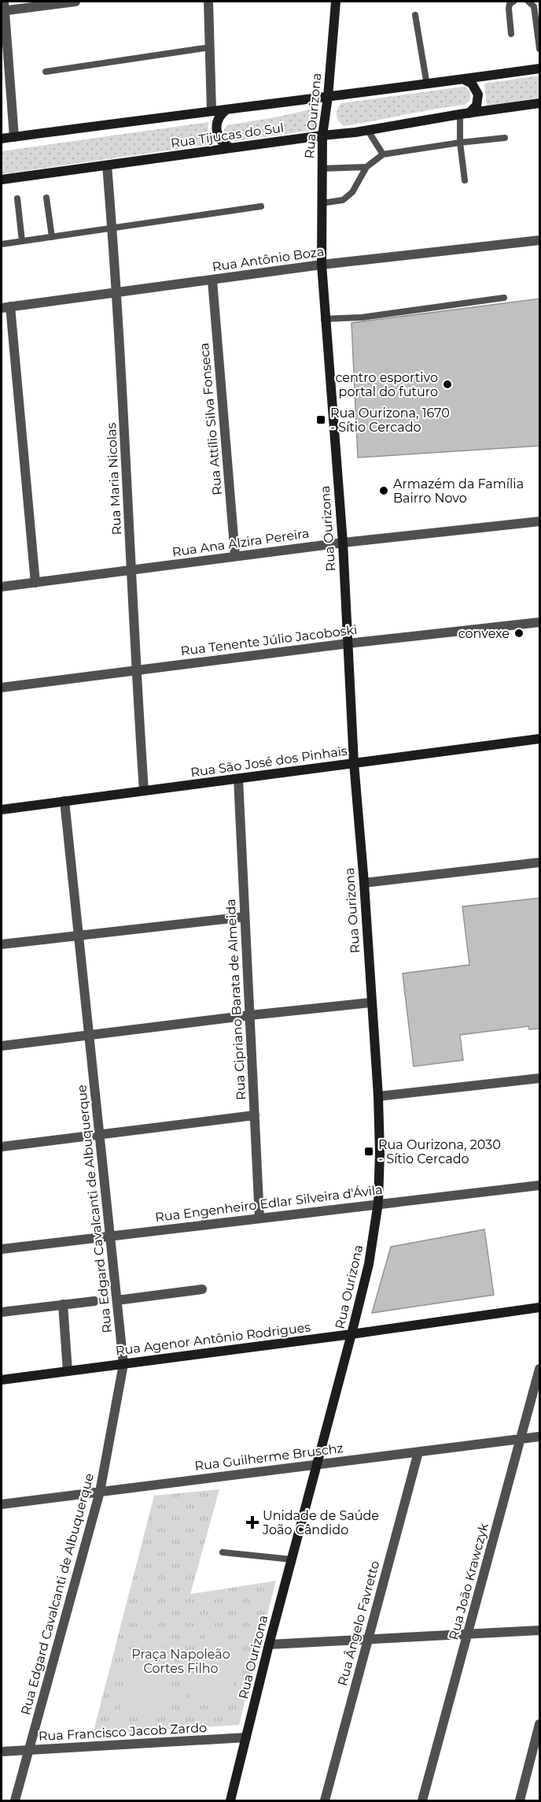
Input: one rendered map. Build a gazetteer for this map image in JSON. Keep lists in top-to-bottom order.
{
  "streets": {
    "main road": [
      "Rua Ourizona",
      "Rua Tijucas do Sul",
      "Rua São José dos Pinhais",
      "Rua Agenor Antônio Rodrigues"
    ],
    "street": [
      "Rua Antônio Boza",
      "Rua Attílio Silva Fonseca",
      "Rua Maria Nicolas",
      "Rua Ana Alzira Pereira",
      "Rua Tenente Júlio Jacoboski",
      "Rua Cipriano Barata de Almeida",
      "Rua Engenheiro Edlar Silveira d'Ávila",
      "Rua Edgard Cavalcanti de Albuquerque",
      "Rua Guilherme Bruschz",
      "Rua João Krawczyk",
      "Rua Ângelo Favretto",
      "Rua Francisco Jacob Zardo"
    ]
  },
  "crossings": [
    ["Rua Ourizona", "Rua Tijucas do Sul"],
    ["Rua Ourizona", "Rua Antônio Boza"],
    ["Rua Ourizona", "Rua Ana Alzira Pereira"],
    ["Rua Ourizona", "Rua Tenente Júlio Jacoboski"],
    ["Rua Ourizona", "Rua São José dos Pinhais"],
    ["Rua Ourizona", "Rua Engenheiro Edlar Silveira d'Ávila"],
    ["Rua Ourizona", "Rua Agenor Antônio Rodrigues"],
    ["Rua Ourizona", "Rua Guilherme Bruschz"],
    ["Rua Ourizona", "Rua Francisco Jacob Zardo"],
    ["Rua Tijucas do Sul", "Rua Maria Nicolas"],
    ["Rua Antônio Boza", "Rua Attílio Silva Fonseca"],
    ["Rua Antônio Boza", "Rua Maria Nicolas"],
    ["Rua Attílio Silva Fonseca", "Rua Ana Alzira Pereira"],
    ["Rua Maria Nicolas", "Rua Ana Alzira Pereira"],
    ["Rua Maria Nicolas", "Rua Tenente Júlio Jacoboski"],
    ["Rua Maria Nicolas", "Rua São José dos Pinhais"],
    ["Rua São José dos Pinhais", "Rua Cipriano Barata de Almeida"],
    ["Rua São José dos Pinhais", "Rua Edgard Cavalcanti de Albuquerque"],
    ["Rua Cipriano Barata de Almeida", "Rua Engenheiro Edlar Silveira d'Ávila"],
    ["Rua Engenheiro Edlar Silveira d'Ávila", "Rua Edgard Cavalcanti de Albuquerque"],
    ["Rua Edgard Cavalcanti de Albuquerque", "Rua Agenor Antônio Rodrigues"],
    ["Rua Edgard Cavalcanti de Albuquerque", "Rua Guilherme Bruschz"],
    ["Rua Edgard Cavalcanti de Albuquerque", "Rua Francisco Jacob Zardo"],
    ["Rua Guilherme Bruschz", "Rua João Krawczyk"],
    ["Rua Guilherme Bruschz", "Rua Ângelo Favretto"]
  ],
  "parks": ["Praça Napoleão Cortes Filho"],
  "places": {
    "other": ["centro esportivo portal do futuro", "Armazém da Família Bairro Novo", "convexe"],
    "transit": ["Rua Ourizona, 1670 - Sítio Cercado", "Rua Ourizona, 2030 - Sítio Cercado"],
    "health": ["Unidade de Saúde João Cândido"]
  }
}
